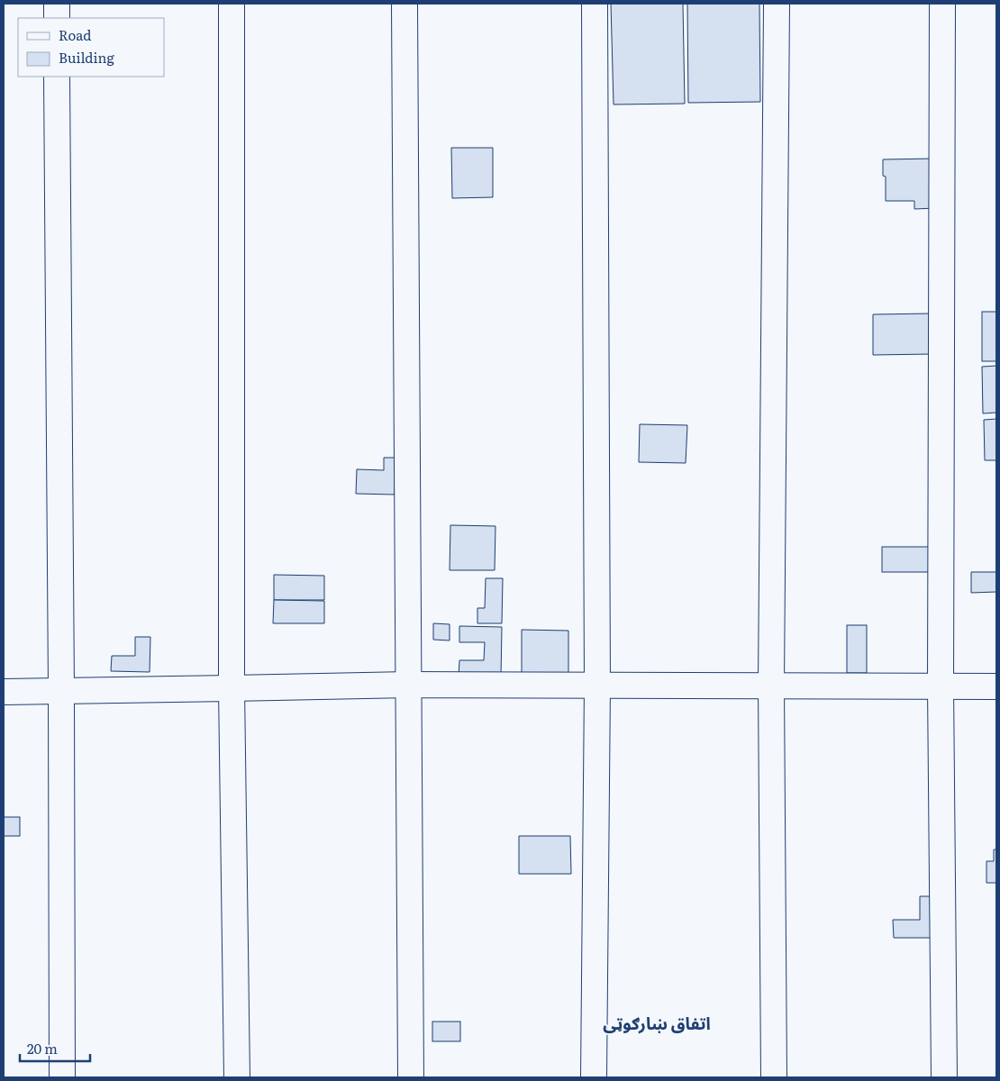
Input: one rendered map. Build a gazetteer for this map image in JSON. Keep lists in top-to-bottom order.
{
  "districts": ["اتفاق ښارګوټی"],
  "legend": ["Road", "Building"],
  "scale_bar": "20 m"
}
